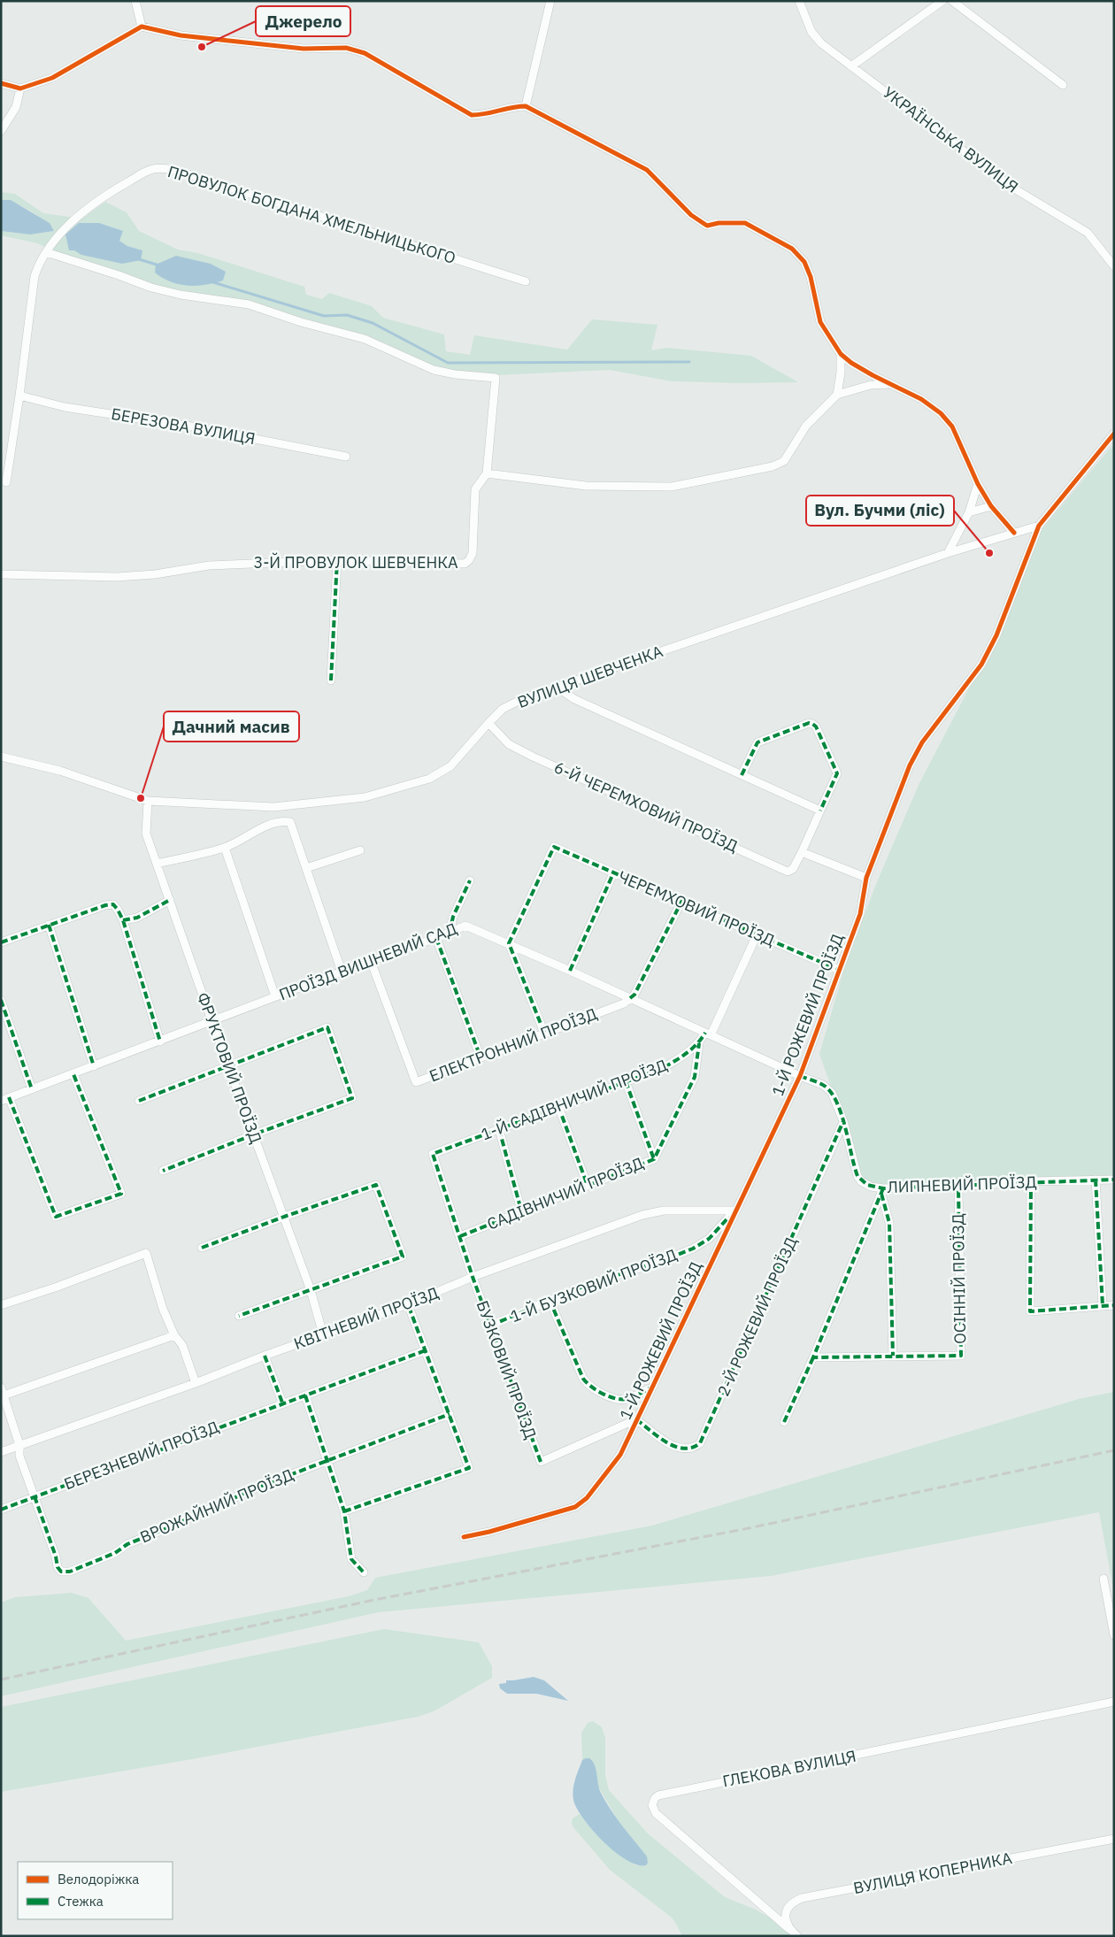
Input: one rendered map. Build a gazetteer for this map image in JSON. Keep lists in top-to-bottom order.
{
  "streets": {
    "street": [
      "УКРАЇНСЬКА ВУЛИЦЯ",
      "ПРОВУЛОК БОГДАНА ХМЕЛЬНИЦЬКОГО",
      "БЕРЕЗОВА ВУЛИЦЯ",
      "3-Й ПРОВУЛОК ШЕВЧЕНКА",
      "ВУЛИЦЯ ШЕВЧЕНКА",
      "6-Й ЧЕРЕМХОВИЙ ПРОЇЗД",
      "ЧЕРЕМХОВИЙ ПРОЇЗД",
      "ПРОЇЗД ВИШНЕВИЙ САД",
      "1-Й РОЖЕВИЙ ПРОЇЗД",
      "ЕЛЕКТРОННИЙ ПРОЇЗД",
      "ФРУКТОВИЙ ПРОЇЗД",
      "1-Й САДІВНИЧИЙ ПРОЇЗД",
      "ЛИПНЕВИЙ ПРОЇЗД",
      "САДІВНИЧИЙ ПРОЇЗД",
      "ОСІННІЙ ПРОЇЗД",
      "1-Й БУЗКОВИЙ ПРОЇЗД",
      "2-Й РОЖЕВИЙ ПРОЇЗД",
      "КВІТНЕВИЙ ПРОЇЗД",
      "БУЗКОВИЙ ПРОЇЗД",
      "БЕРЕЗНЕВИЙ ПРОЇЗД",
      "ВРОЖАЙНИЙ ПРОЇЗД",
      "ГЛЕКОВА ВУЛИЦЯ",
      "ВУЛИЦЯ КОПЕРНИКА"
    ]
  },
  "crossings": [
    ["ПРОВУЛОК БОГДАНА ХМЕЛЬНИЦЬКОГО", "БЕРЕЗОВА ВУЛИЦЯ"],
    ["ВУЛИЦЯ ШЕВЧЕНКА", "6-Й ЧЕРЕМХОВИЙ ПРОЇЗД"],
    ["ВУЛИЦЯ ШЕВЧЕНКА", "1-Й РОЖЕВИЙ ПРОЇЗД"],
    ["ВУЛИЦЯ ШЕВЧЕНКА", "ФРУКТОВИЙ ПРОЇЗД"],
    ["ЧЕРЕМХОВИЙ ПРОЇЗД", "ПРОЇЗД ВИШНЕВИЙ САД"],
    ["ЧЕРЕМХОВИЙ ПРОЇЗД", "1-Й РОЖЕВИЙ ПРОЇЗД"],
    ["ЧЕРЕМХОВИЙ ПРОЇЗД", "1-Й САДІВНИЧИЙ ПРОЇЗД"],
    ["ПРОЇЗД ВИШНЕВИЙ САД", "1-Й РОЖЕВИЙ ПРОЇЗД"],
    ["ПРОЇЗД ВИШНЕВИЙ САД", "ЕЛЕКТРОННИЙ ПРОЇЗД"],
    ["ПРОЇЗД ВИШНЕВИЙ САД", "ФРУКТОВИЙ ПРОЇЗД"],
    ["ПРОЇЗД ВИШНЕВИЙ САД", "1-Й САДІВНИЧИЙ ПРОЇЗД"],
    ["ПРОЇЗД ВИШНЕВИЙ САД", "ЛИПНЕВИЙ ПРОЇЗД"],
    ["1-Й РОЖЕВИЙ ПРОЇЗД", "ЛИПНЕВИЙ ПРОЇЗД"],
    ["1-Й РОЖЕВИЙ ПРОЇЗД", "1-Й БУЗКОВИЙ ПРОЇЗД"],
    ["1-Й РОЖЕВИЙ ПРОЇЗД", "2-Й РОЖЕВИЙ ПРОЇЗД"],
    ["1-Й РОЖЕВИЙ ПРОЇЗД", "КВІТНЕВИЙ ПРОЇЗД"],
    ["1-Й РОЖЕВИЙ ПРОЇЗД", "БУЗКОВИЙ ПРОЇЗД"],
    ["ФРУКТОВИЙ ПРОЇЗД", "КВІТНЕВИЙ ПРОЇЗД"],
    ["1-Й САДІВНИЧИЙ ПРОЇЗД", "САДІВНИЧИЙ ПРОЇЗД"],
    ["1-Й САДІВНИЧИЙ ПРОЇЗД", "БУЗКОВИЙ ПРОЇЗД"],
    ["ЛИПНЕВИЙ ПРОЇЗД", "ОСІННІЙ ПРОЇЗД"],
    ["ЛИПНЕВИЙ ПРОЇЗД", "2-Й РОЖЕВИЙ ПРОЇЗД"],
    ["САДІВНИЧИЙ ПРОЇЗД", "БУЗКОВИЙ ПРОЇЗД"],
    ["1-Й БУЗКОВИЙ ПРОЇЗД", "КВІТНЕВИЙ ПРОЇЗД"],
    ["1-Й БУЗКОВИЙ ПРОЇЗД", "БУЗКОВИЙ ПРОЇЗД"],
    ["2-Й РОЖЕВИЙ ПРОЇЗД", "БУЗКОВИЙ ПРОЇЗД"],
    ["КВІТНЕВИЙ ПРОЇЗД", "БУЗКОВИЙ ПРОЇЗД"],
    ["БЕРЕЗНЕВИЙ ПРОЇЗД", "ВРОЖАЙНИЙ ПРОЇЗД"],
    ["ГЛЕКОВА ВУЛИЦЯ", "ВУЛИЦЯ КОПЕРНИКА"]
  ],
  "places": ["Джерело", "Вул. Бучми (ліс)", "Дачний масив"],
  "legend": ["Велодоріжка", "Стежка"]
}
